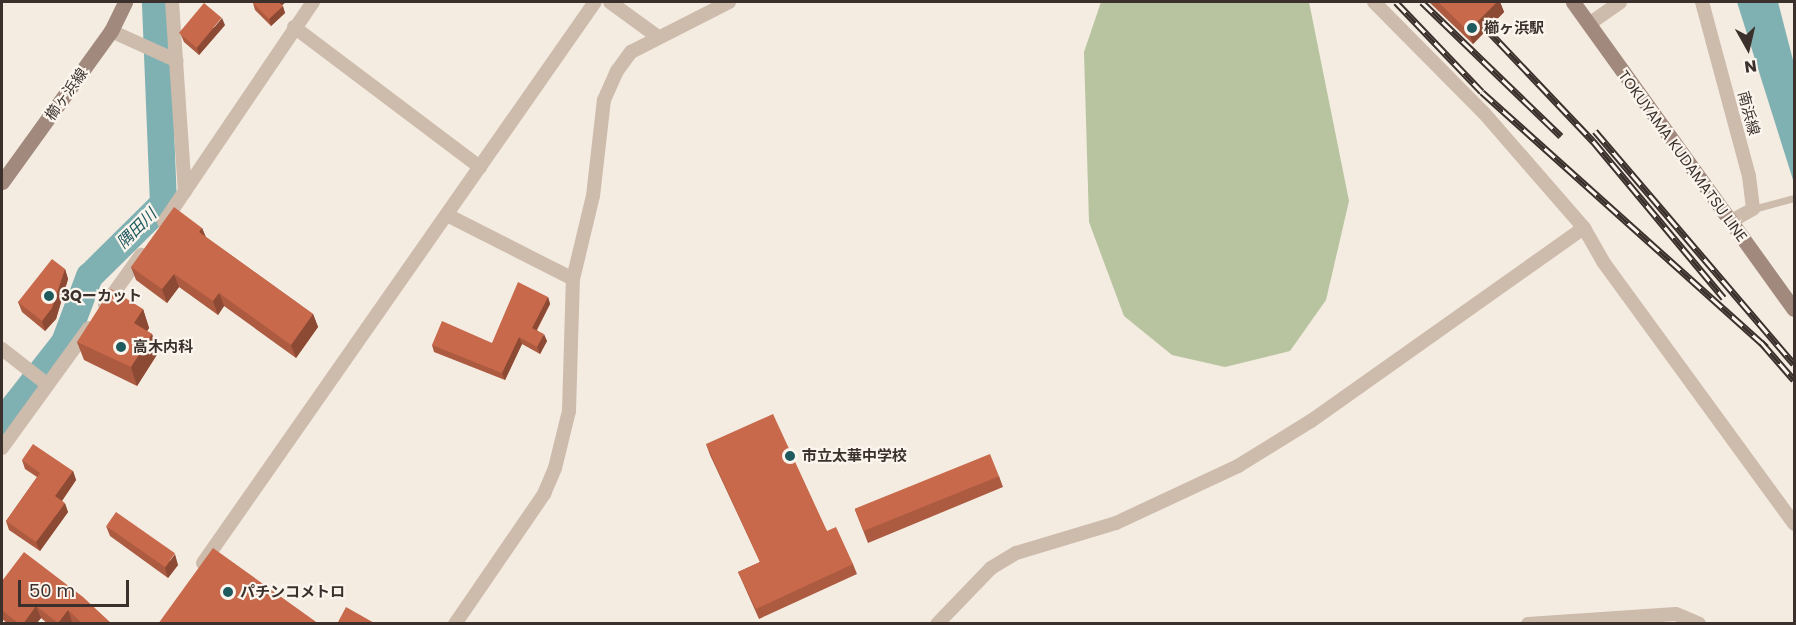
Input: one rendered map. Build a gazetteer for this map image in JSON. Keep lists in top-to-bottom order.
{
  "streets": {
    "main road": ["櫛ヶ浜線", "TOKUYAMA KUDAMATSU LINE"],
    "street": ["南浜線"]
  },
  "water": ["隅田川"],
  "places": [
    "櫛ヶ浜駅",
    "3Qーカット",
    "高木内科",
    "市立太華中学校",
    "パチンコメトロ"
  ],
  "scale_bar": "50 m",
  "north": "bottom"
}
